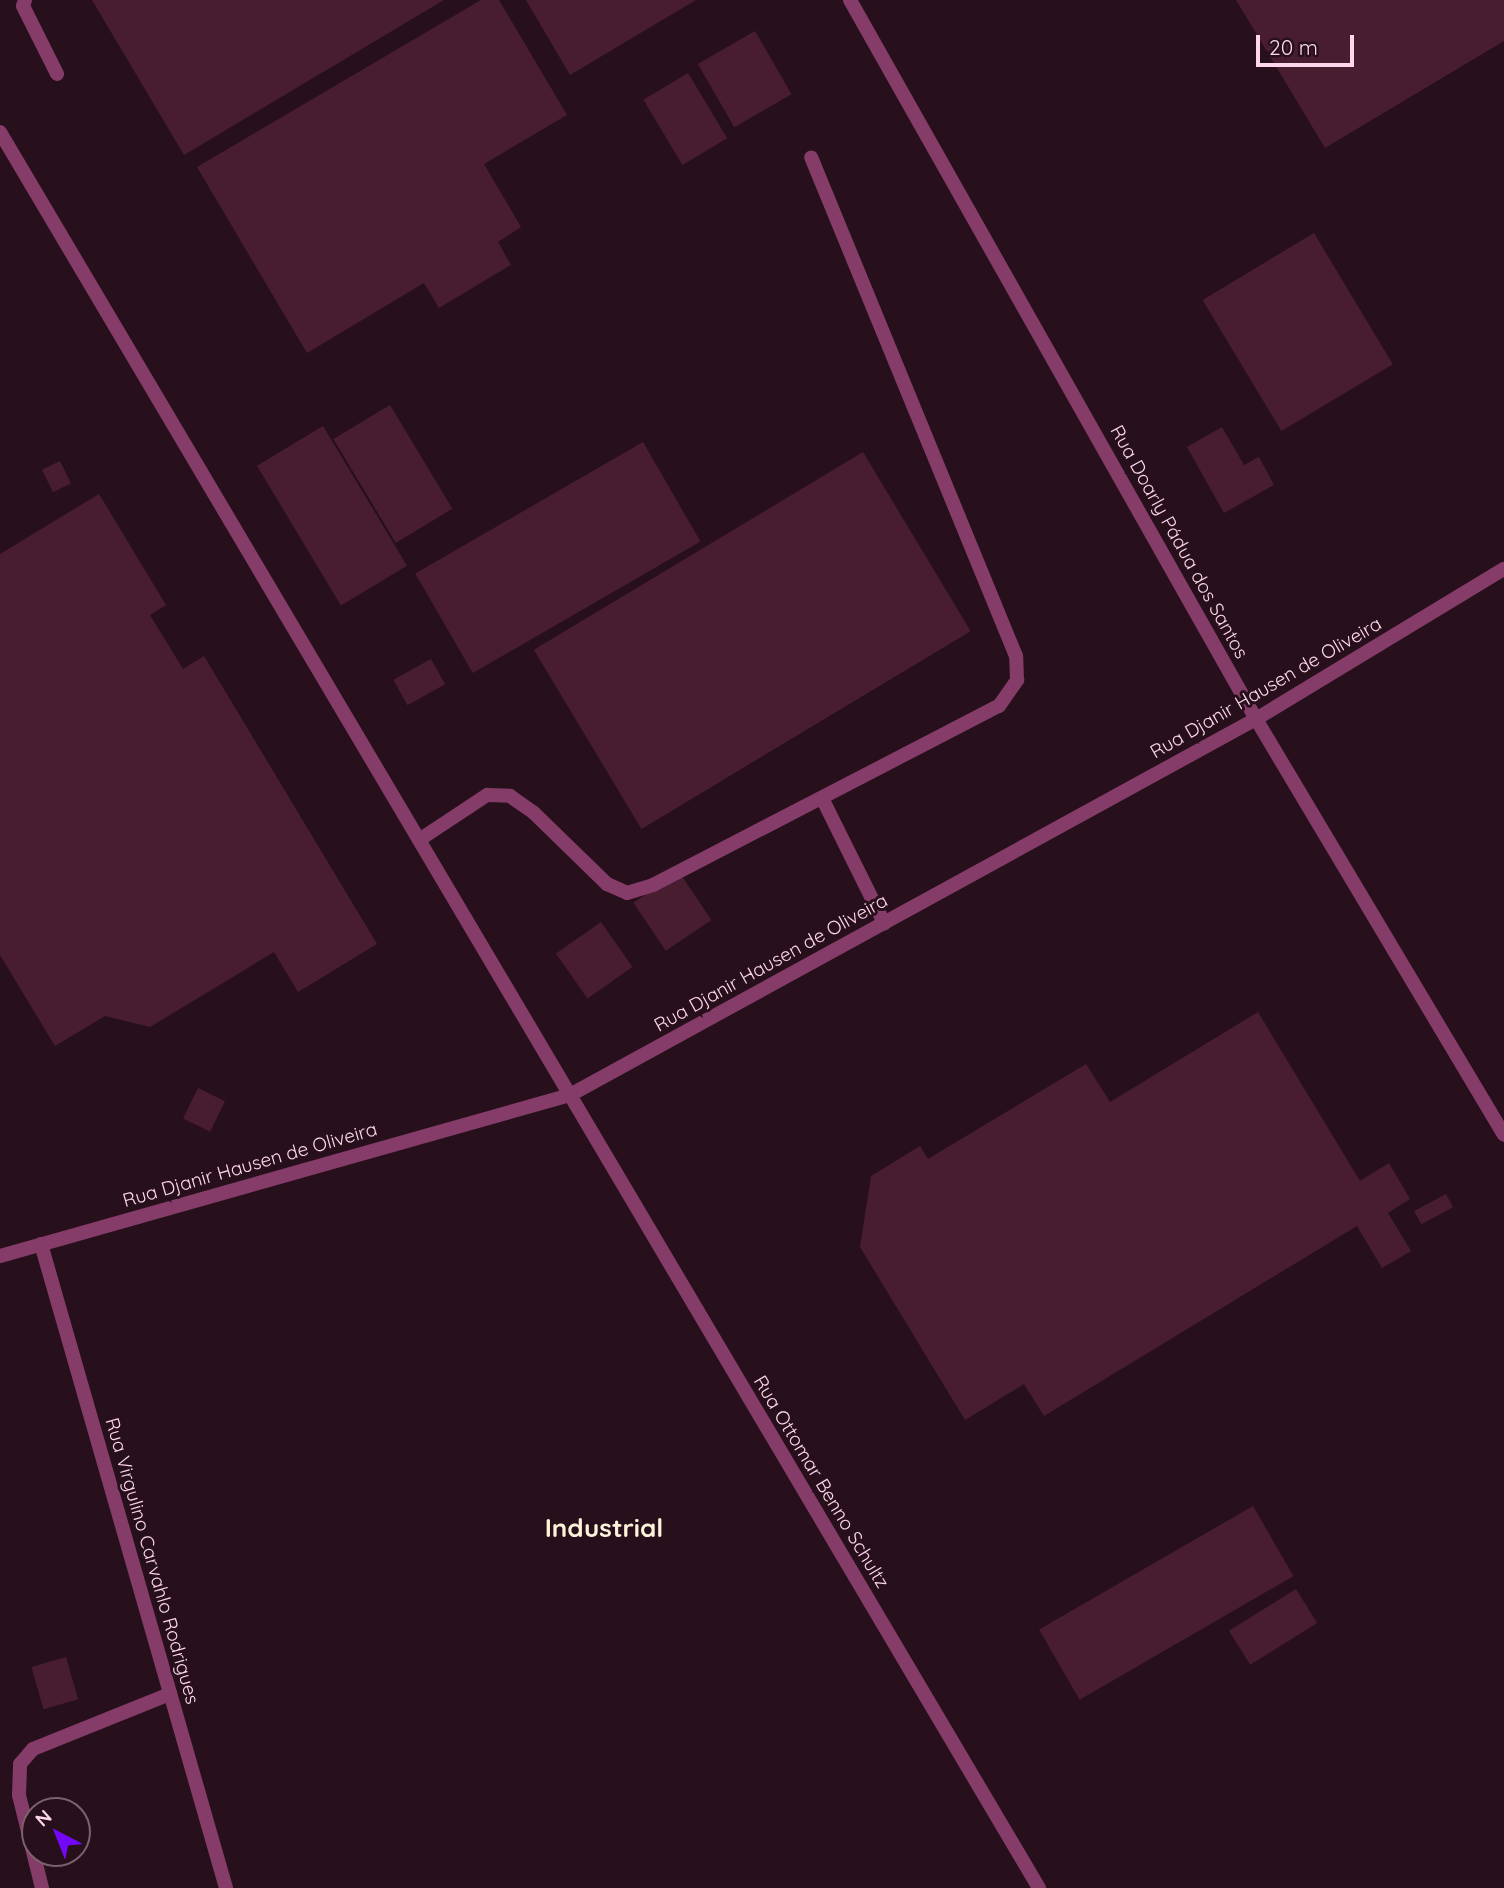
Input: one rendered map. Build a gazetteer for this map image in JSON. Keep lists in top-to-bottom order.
{
  "streets": {
    "street": [
      "Rua Doarly Pádua dos Santos",
      "Rua Djanir Hausen de Oliveira",
      "Rua Ottomar Benno Schultz",
      "Rua Virgulino Carvahlo Rodrigues"
    ]
  },
  "crossings": [
    ["Rua Doarly Pádua dos Santos", "Rua Djanir Hausen de Oliveira"],
    ["Rua Djanir Hausen de Oliveira", "Rua Ottomar Benno Schultz"],
    ["Rua Djanir Hausen de Oliveira", "Rua Virgulino Carvahlo Rodrigues"]
  ],
  "districts": ["Industrial"],
  "scale_bar": "20 m",
  "north": "top left"
}
